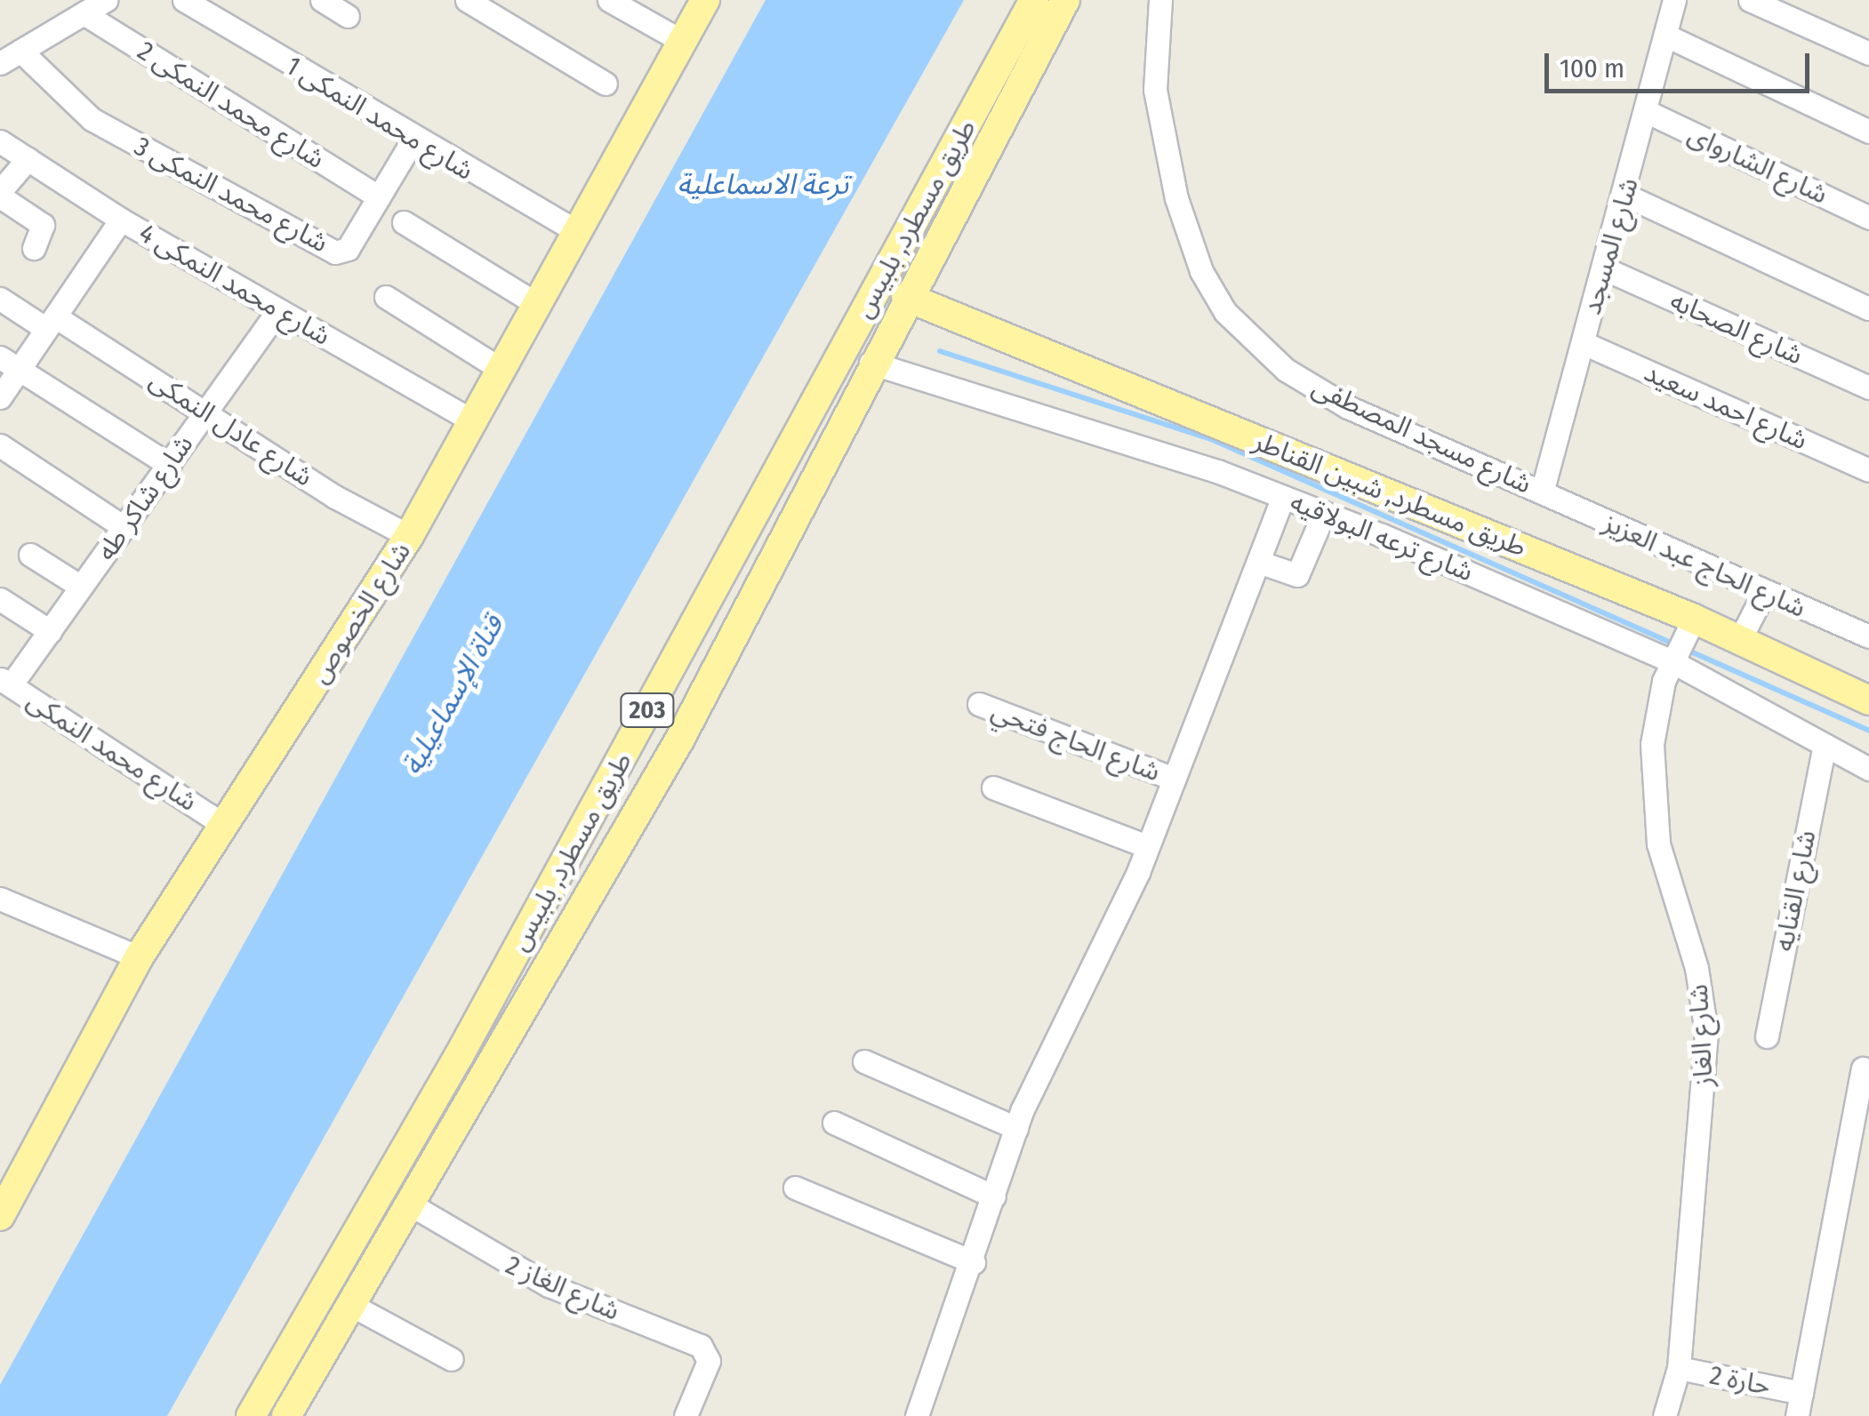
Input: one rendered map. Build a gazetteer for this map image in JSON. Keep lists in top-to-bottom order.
{
  "streets": {
    "main road": [
      "طريق مسطرد, بلبيس",
      "طريق مسطرد, شبين القناطر",
      "شارع الخصوص",
      "203"
    ],
    "street": [
      "شارع محمد النمكى 2",
      "شارع محمد النمكى 1",
      "شارع الشارواى",
      "شارع محمد النمكى 3",
      "شارع المسجد",
      "شارع محمد النمكى 4",
      "شارع الصحابه",
      "شارع احمد سعيد",
      "شارع عادل النمكى",
      "شارع مسجد المصطفى",
      "شارع شاكر طه",
      "شارع ترعه البولاقيه",
      "شارع الحاج عبد العزيز",
      "شارع الحاج فتحي",
      "شارع محمد النمكى",
      "شارع القنايه",
      "شارع الغاز",
      "شارع الغاز 2",
      "حارة 2"
    ]
  },
  "crossings": [
    ["شارع محمد النمكى 2", "شارع محمد النمكى 3"],
    ["شارع محمد النمكى 1", "شارع محمد النمكى 3"],
    ["شارع محمد النمكى 1", "شارع الخصوص"],
    ["شارع الشارواى", "شارع المسجد"],
    ["طريق مسطرد, بلبيس", "طريق مسطرد, شبين القناطر"],
    ["طريق مسطرد, بلبيس", "شارع ترعه البولاقيه"],
    ["طريق مسطرد, بلبيس", "شارع الغاز 2"],
    ["شارع المسجد", "شارع الصحابه"],
    ["شارع المسجد", "شارع احمد سعيد"],
    ["شارع المسجد", "شارع مسجد المصطفى"],
    ["شارع المسجد", "شارع الحاج عبد العزيز"],
    ["شارع محمد النمكى 4", "شارع شاكر طه"],
    ["شارع محمد النمكى 4", "شارع الخصوص"],
    ["شارع عادل النمكى", "شارع شاكر طه"],
    ["شارع عادل النمكى", "شارع الخصوص"],
    ["شارع مسجد المصطفى", "شارع الحاج عبد العزيز"],
    ["طريق مسطرد, شبين القناطر", "شارع الغاز"],
    ["شارع شاكر طه", "شارع محمد النمكى"],
    ["شارع ترعه البولاقيه", "شارع القنايه"],
    ["شارع ترعه البولاقيه", "شارع الغاز"],
    ["شارع الخصوص", "شارع محمد النمكى"],
    ["شارع الغاز", "حارة 2"]
  ],
  "water": ["ترعة الاسماعلية", "قناة الإسماعيلية"],
  "scale_bar": "100 m"
}
